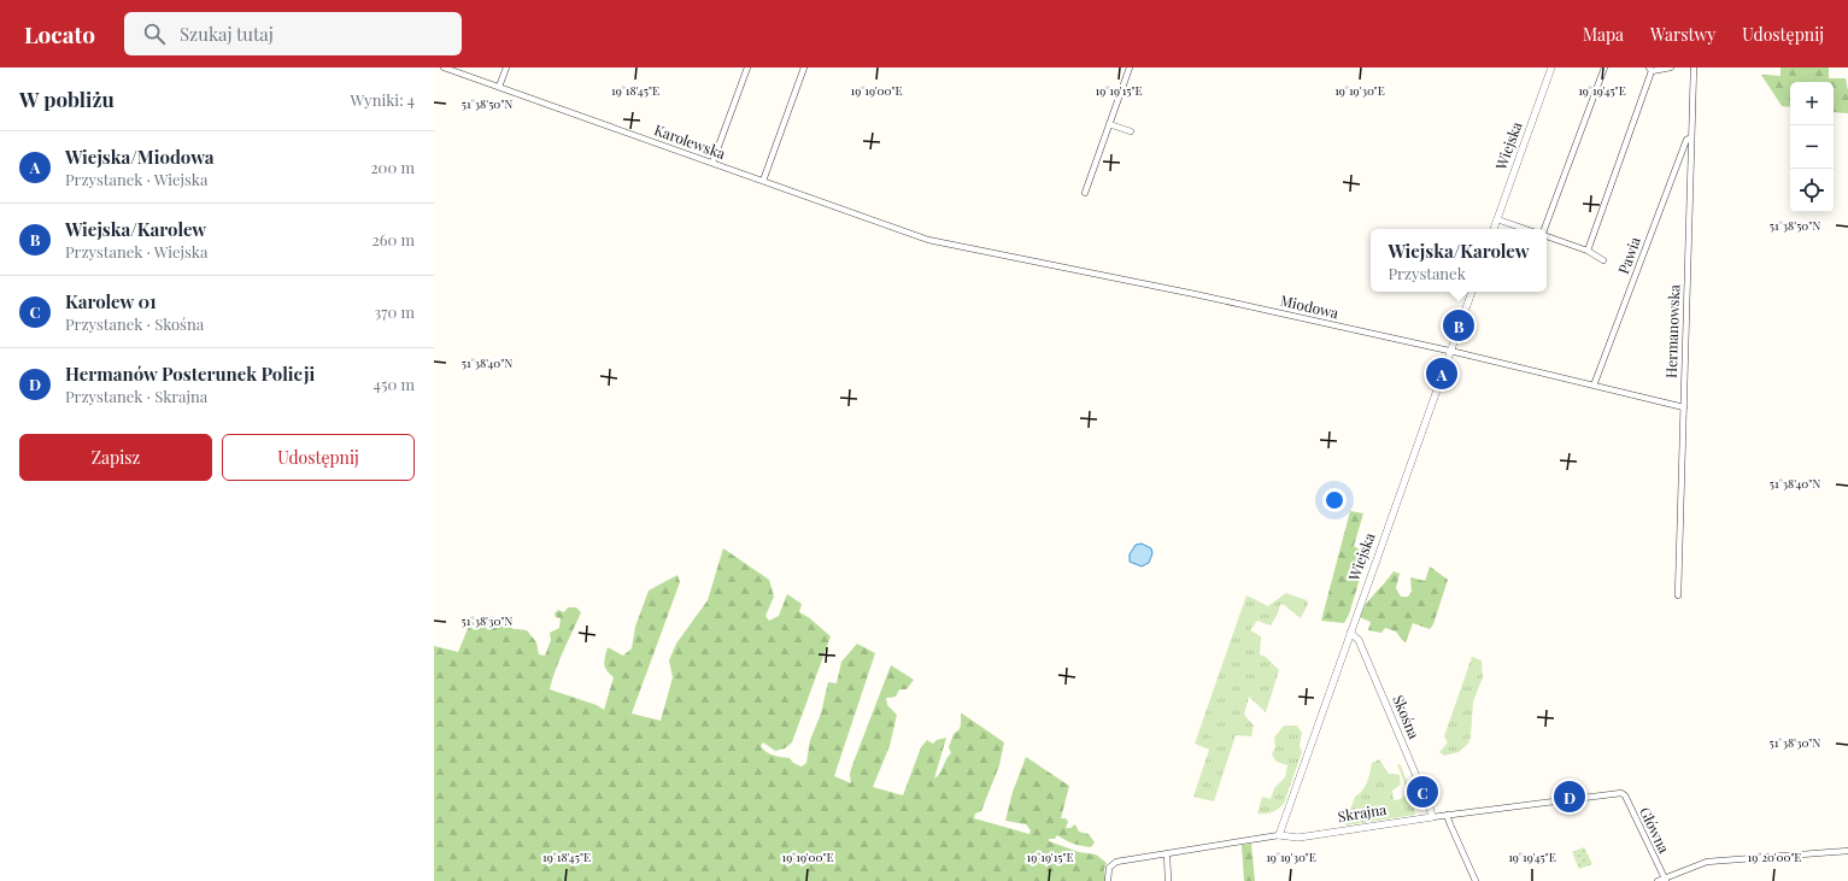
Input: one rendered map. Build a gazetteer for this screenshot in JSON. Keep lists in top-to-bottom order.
{
  "streets": {
    "street": [
      "Karolewska",
      "Wiejska",
      "Pawia",
      "Miodowa",
      "Hermanowska",
      "Skośna",
      "Skrajna",
      "Główna"
    ]
  },
  "crossings": [
    ["Karolewska", "Miodowa"],
    ["Wiejska", "Miodowa"],
    ["Wiejska", "Skośna"],
    ["Wiejska", "Skrajna"],
    ["Pawia", "Miodowa"],
    ["Pawia", "Hermanowska"],
    ["Miodowa", "Hermanowska"],
    ["Skośna", "Skrajna"],
    ["Skrajna", "Główna"]
  ],
  "page": {
    "header": "Locato",
    "search": "Szukaj tutaj",
    "nav": ["Mapa", "Warstwy", "Udostępnij"],
    "heading": ["W pobliżu", "Wyniki: 4"],
    "map_buttons": ["+", "−"],
    "list": [
      {
        "mark": "A",
        "name": "Wiejska/Miodowa",
        "note": "Przystanek · Wiejska",
        "value": "200 m"
      },
      {
        "mark": "B",
        "name": "Wiejska/Karolew",
        "note": "Przystanek · Wiejska",
        "value": "260 m"
      },
      {
        "mark": "C",
        "name": "Karolew 01",
        "note": "Przystanek · Skośna",
        "value": "370 m"
      },
      {
        "mark": "D",
        "name": "Hermanów Posterunek Policji",
        "note": "Przystanek · Skrajna",
        "value": "450 m"
      }
    ],
    "popup": ["Wiejska/Karolew", "Przystanek"],
    "pins": [
      "B",
      "A",
      "C",
      "D"
    ],
    "buttons": ["Zapisz", "Udostępnij"]
  },
  "coordinates": [
    "19°18'45\"E",
    "19°19'00\"E",
    "19°19'15\"E",
    "19°19'30\"E",
    "19°19'45\"E",
    "51°38'50\"N",
    "51°38'40\"N",
    "51°38'30\"N",
    "19°20'00\"E"
  ]
}
